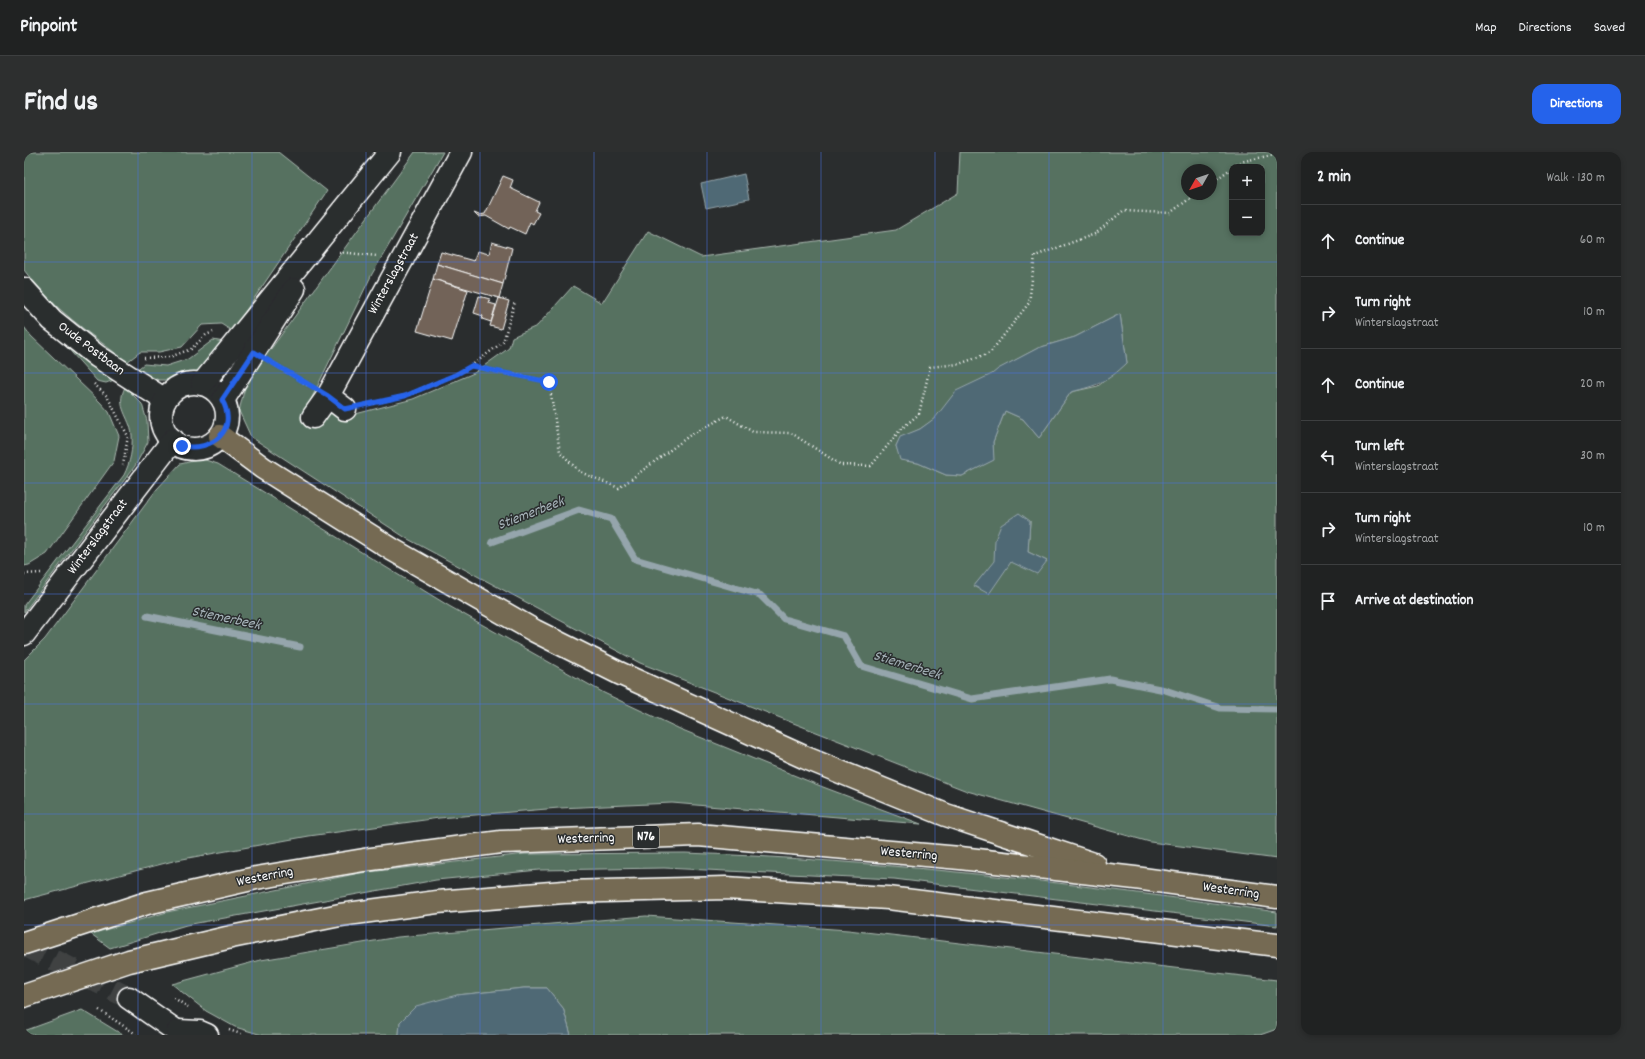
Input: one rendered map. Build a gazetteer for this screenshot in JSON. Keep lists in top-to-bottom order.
{
  "streets": {
    "highway": ["N76", "Westerring"],
    "street": ["Winterslagstraat", "Oude Postbaan"]
  },
  "crossings": [
    ["Winterslagstraat", "Oude Postbaan"]
  ],
  "water": ["Stiemerbeek"],
  "north": "bottom left",
  "page": {
    "header": "Pinpoint",
    "nav": ["Map", "Directions", "Saved"],
    "title": "Find us",
    "buttons": "Directions",
    "heading": ["2 min", "Walk · 130 m"],
    "map_buttons": ["+", "−"],
    "list": [
      ["Continue", "60 m"],
      ["Turn right", "Winterslagstraat", "10 m"],
      ["Continue", "20 m"],
      ["Turn left", "Winterslagstraat", "30 m"],
      ["Turn right", "Winterslagstraat", "10 m"],
      "Arrive at destination"
    ]
  }
}
